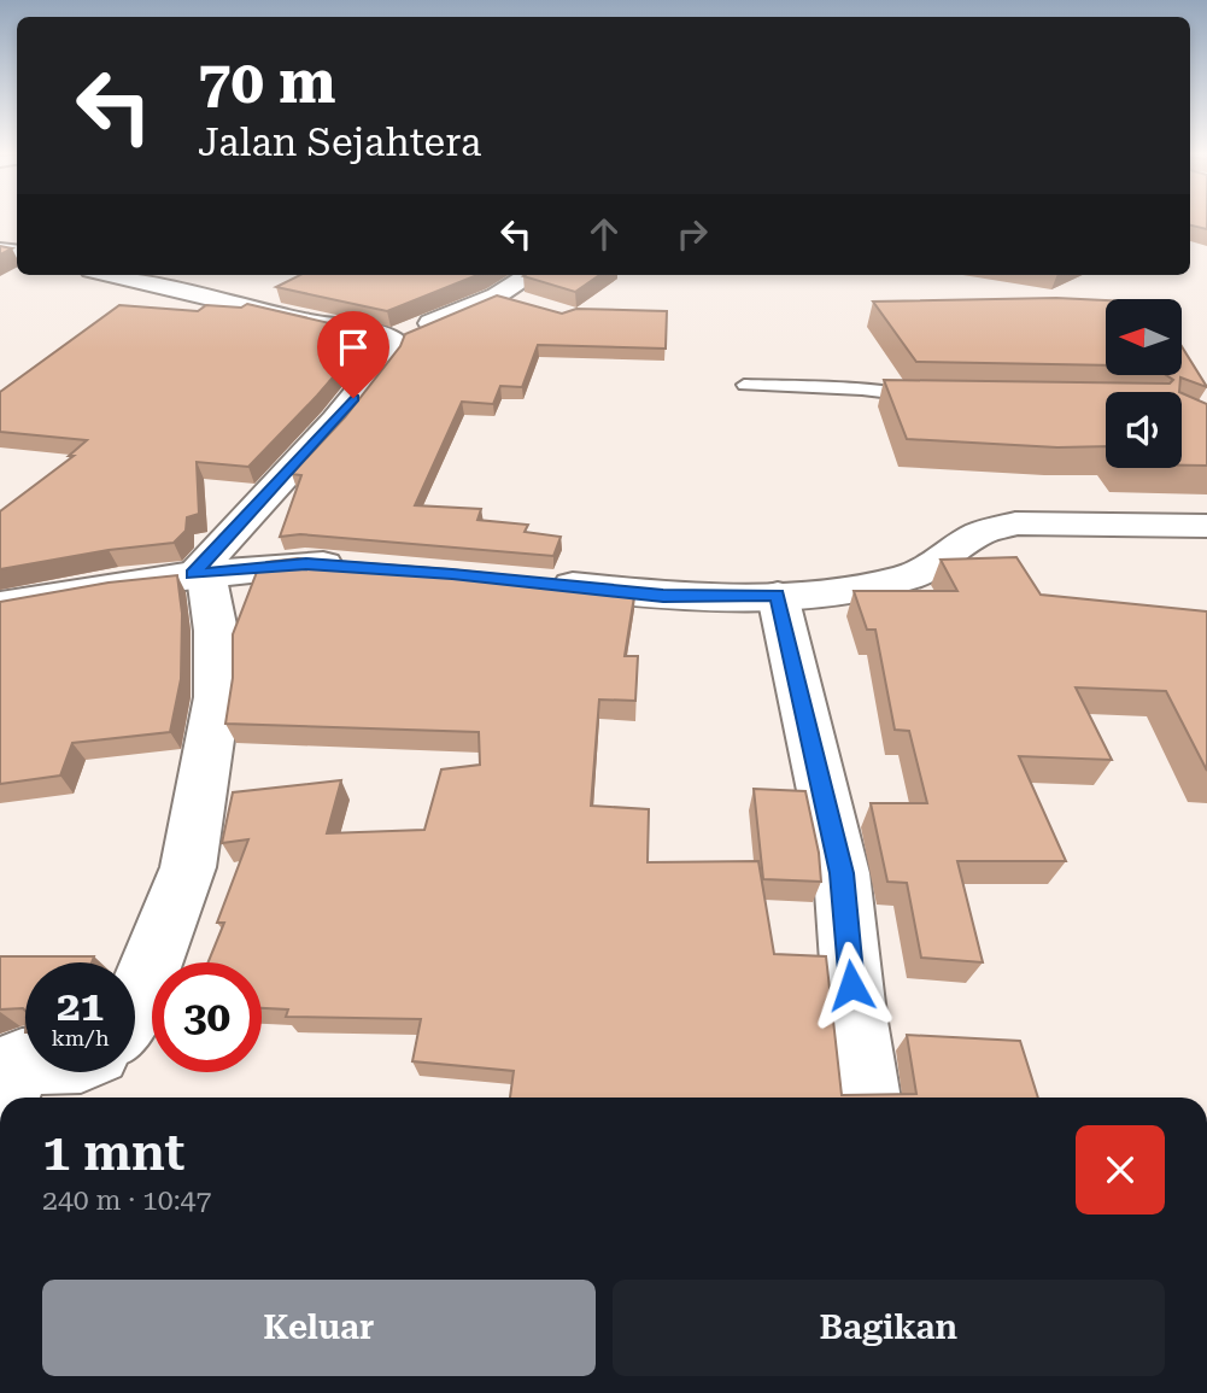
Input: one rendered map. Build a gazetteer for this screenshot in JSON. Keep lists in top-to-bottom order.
{
  "north": "left",
  "page": {
    "turn": ["70 m", "Jalan Sejahtera"],
    "speed": "21 km/h",
    "limit": "30",
    "heading": ["1 mnt", "240 m · 10:47"],
    "buttons": ["Keluar", "Bagikan"]
  }
}
